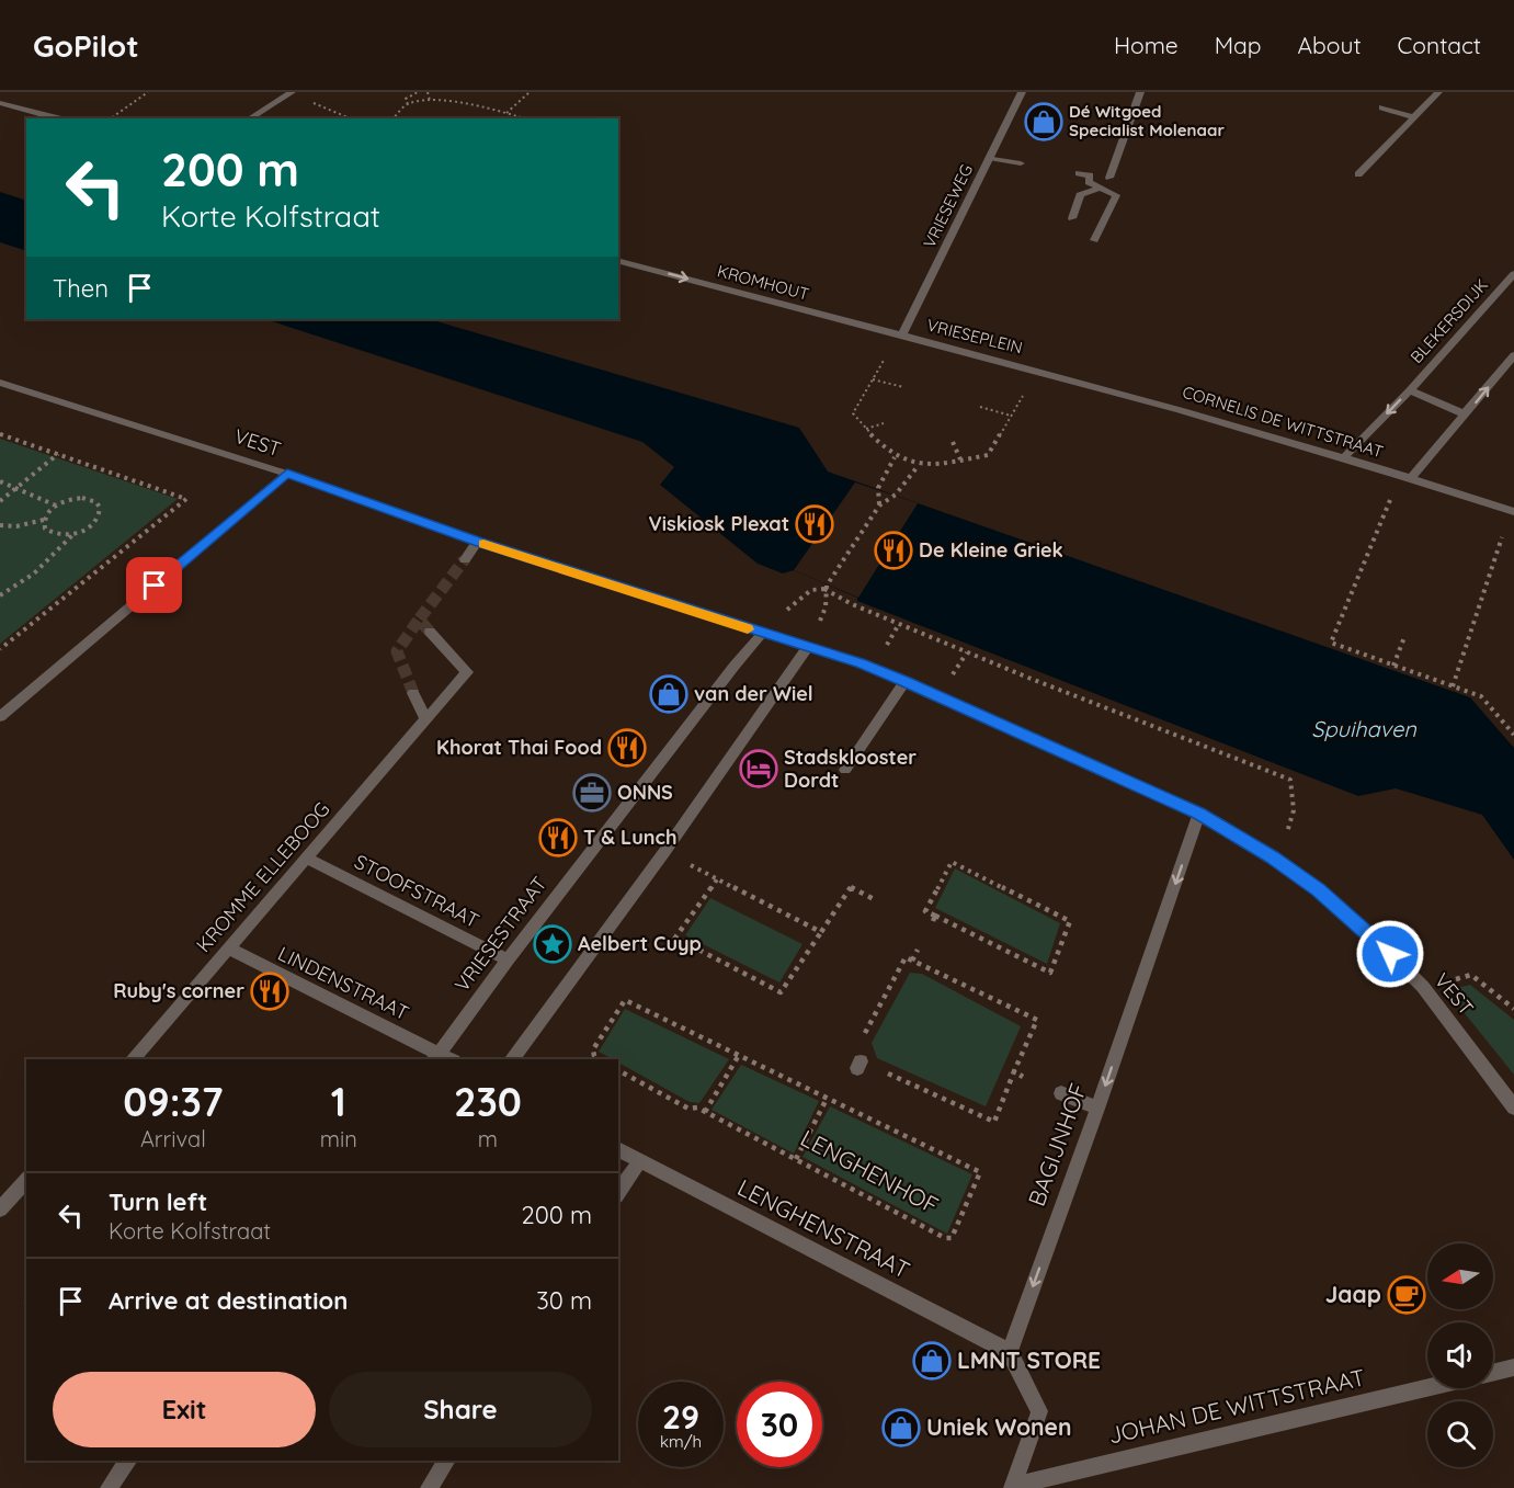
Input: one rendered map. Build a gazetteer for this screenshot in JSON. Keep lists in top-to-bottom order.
{
  "streets": {
    "street": [
      "VRIESEWEG",
      "KROMHOUT",
      "BLEKERSDIJK",
      "VRIESEPLEIN",
      "CORNELIS DE WITTSTRAAT",
      "VEST",
      "KROMME ELLEBOOG",
      "STOOFSTRAAT",
      "VRIESESTRAAT",
      "LINDENSTRAAT",
      "BAGIJNHOF",
      "LENGHENSTRAAT",
      "JOHAN DE WITTSTRAAT"
    ],
    "path": ["LENGHENHOF"]
  },
  "crossings": [
    ["VRIESEWEG", "KROMHOUT"],
    ["VRIESEWEG", "VRIESEPLEIN"],
    ["KROMHOUT", "VRIESEPLEIN"],
    ["BLEKERSDIJK", "CORNELIS DE WITTSTRAAT"],
    ["VRIESEPLEIN", "CORNELIS DE WITTSTRAAT"],
    ["VEST", "VRIESESTRAAT"],
    ["VEST", "BAGIJNHOF"],
    ["KROMME ELLEBOOG", "STOOFSTRAAT"],
    ["KROMME ELLEBOOG", "LINDENSTRAAT"],
    ["STOOFSTRAAT", "VRIESESTRAAT"],
    ["VRIESESTRAAT", "LINDENSTRAAT"],
    ["BAGIJNHOF", "LENGHENSTRAAT"]
  ],
  "one_way": ["KROMHOUT", "BAGIJNHOF"],
  "water": ["Spuihaven"],
  "places": {
    "shop": [
      "Dé Witgoed Specialist Molenaar",
      "van der Wiel",
      "LMNT STORE",
      "Uniek Wonen"
    ],
    "restaurant": [
      "Viskiosk Plexat",
      "De Kleine Griek",
      "Khorat Thai Food",
      "T & Lunch",
      "Ruby's corner"
    ],
    "hotel": ["Stadsklooster Dordt"],
    "office": ["ONNS"],
    "place": ["Aelbert Cuyp"],
    "cafe": ["Jaap"]
  },
  "north": "left",
  "page": {
    "header": "GoPilot",
    "nav": [
      "Home",
      "Map",
      "About",
      "Contact"
    ],
    "turn": ["200 m", "Korte Kolfstraat"],
    "then": "Then",
    "eta": [
      "09:37",
      "Arrival",
      "1",
      "min",
      "230",
      "m"
    ],
    "list": [
      {
        "name": "Turn left",
        "note": "Korte Kolfstraat",
        "value": "200 m"
      },
      {
        "name": "Arrive at destination",
        "value": "30 m"
      }
    ],
    "buttons": ["Exit", "Share"],
    "speed": "29 km/h",
    "limit": "30"
  }
}
